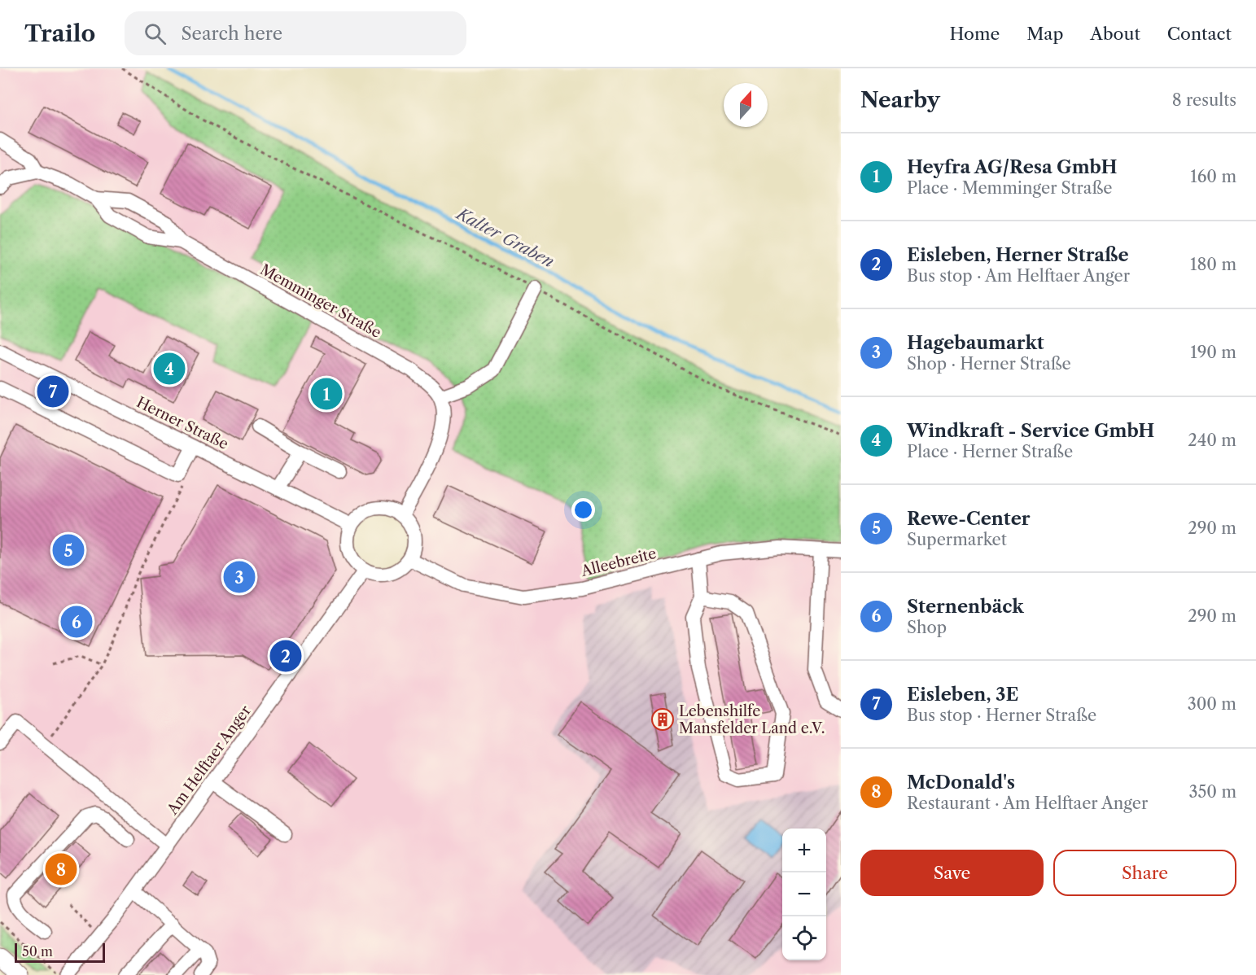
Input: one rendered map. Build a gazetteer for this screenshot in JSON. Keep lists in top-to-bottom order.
{
  "streets": {
    "street": [
      "Memminger Straße",
      "Herner Straße",
      "Alleebreite",
      "Am Helftaer Anger"
    ]
  },
  "crossings": [
    ["Herner Straße", "Alleebreite"],
    ["Herner Straße", "Am Helftaer Anger"],
    ["Alleebreite", "Am Helftaer Anger"]
  ],
  "water": ["Kalter Graben"],
  "places": {
    "building": ["Lebenshilfe Mansfelder Land e.V."]
  },
  "scale_bar": "50 m",
  "north": "top",
  "page": {
    "header": "Trailo",
    "search": "Search here",
    "nav": [
      "Home",
      "Map",
      "About",
      "Contact"
    ],
    "heading": ["Nearby", "8 results"],
    "list": [
      {
        "mark": "1",
        "name": "Heyfra AG/Resa GmbH",
        "note": "Place · Memminger Straße",
        "value": "160 m"
      },
      {
        "mark": "2",
        "name": "Eisleben, Herner Straße",
        "note": "Bus stop · Am Helftaer Anger",
        "value": "180 m"
      },
      {
        "mark": "3",
        "name": "Hagebaumarkt",
        "note": "Shop · Herner Straße",
        "value": "190 m"
      },
      {
        "mark": "4",
        "name": "Windkraft - Service GmbH",
        "note": "Place · Herner Straße",
        "value": "240 m"
      },
      {
        "mark": "5",
        "name": "Rewe-Center",
        "note": "Supermarket",
        "value": "290 m"
      },
      {
        "mark": "6",
        "name": "Sternenbäck",
        "note": "Shop",
        "value": "290 m"
      },
      {
        "mark": "7",
        "name": "Eisleben, 3E",
        "note": "Bus stop · Herner Straße",
        "value": "300 m"
      },
      {
        "mark": "8",
        "name": "McDonald's",
        "note": "Restaurant · Am Helftaer Anger",
        "value": "350 m"
      }
    ],
    "pins": [
      "4",
      "7",
      "1",
      "5",
      "3",
      "6",
      "2",
      "8"
    ],
    "map_buttons": ["+", "−"],
    "buttons": ["Save", "Share"],
    "scale": "50 m"
  }
}
